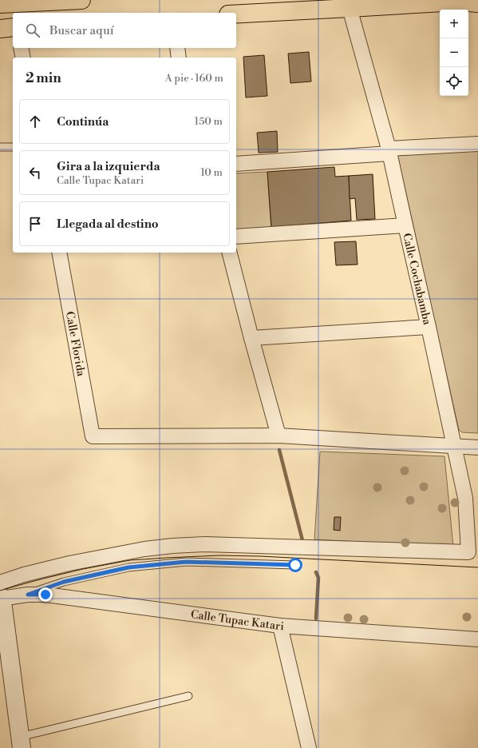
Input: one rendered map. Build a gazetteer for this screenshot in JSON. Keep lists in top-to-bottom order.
{
  "streets": {
    "street": ["Calle Cochabamba", "Calle Florida", "Calle Tupac Katari"]
  },
  "crossings": [
    ["Calle Cochabamba", "Calle Tupac Katari"]
  ],
  "page": {
    "map_buttons": ["+", "−"],
    "search": "Buscar aquí",
    "heading": ["2 min", "A pie · 160 m"],
    "list": [
      ["Continúa", "150 m"],
      ["Gira a la izquierda", "Calle Tupac Katari", "10 m"],
      "Llegada al destino"
    ]
  }
}
